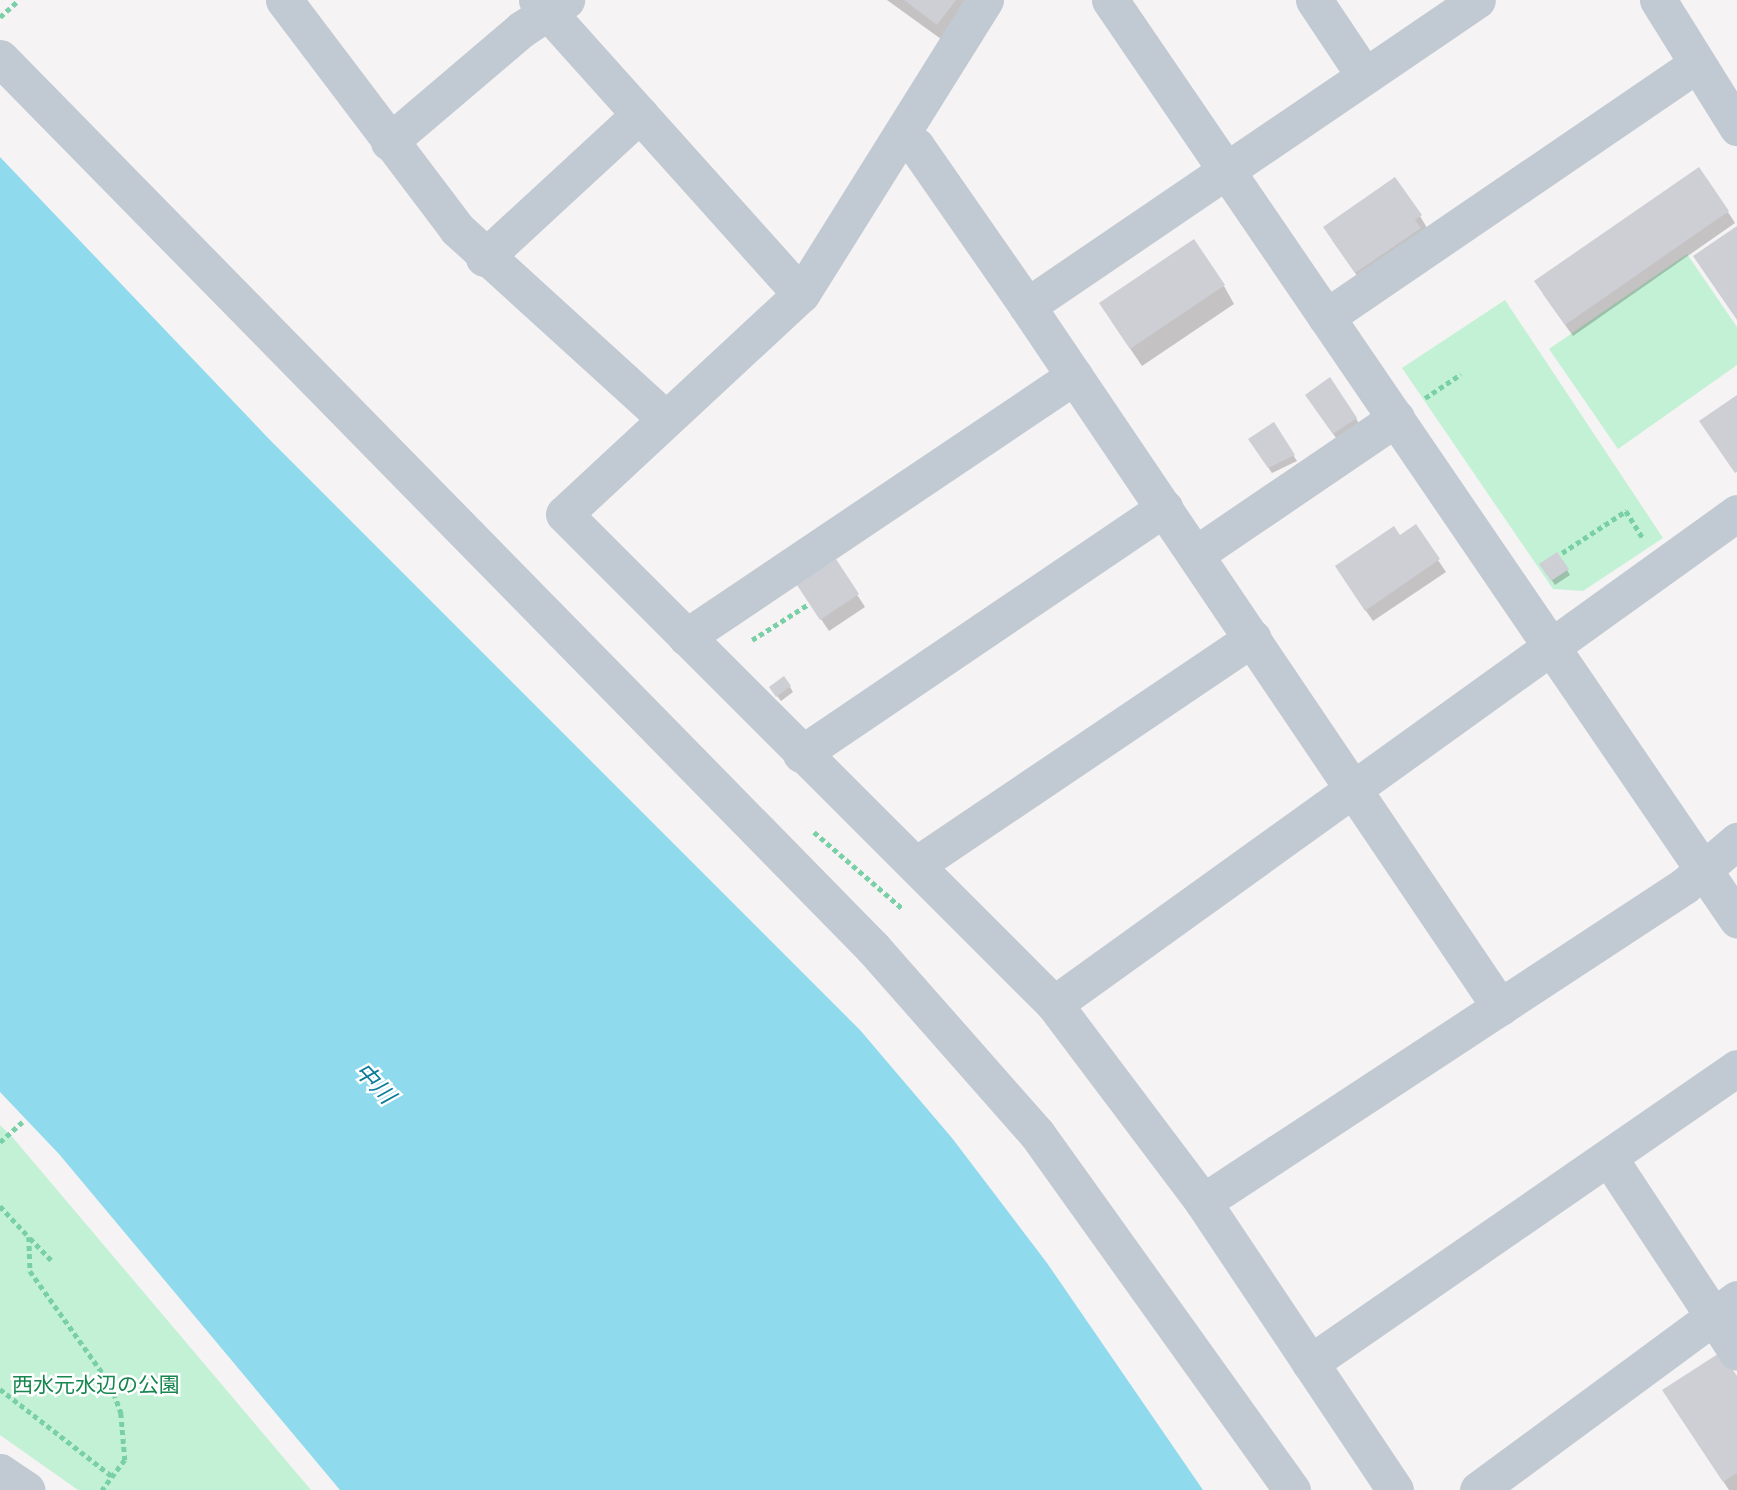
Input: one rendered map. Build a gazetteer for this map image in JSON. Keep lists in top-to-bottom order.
{
  "water": ["中川"],
  "parks": ["西水元水辺の公園"]
}
